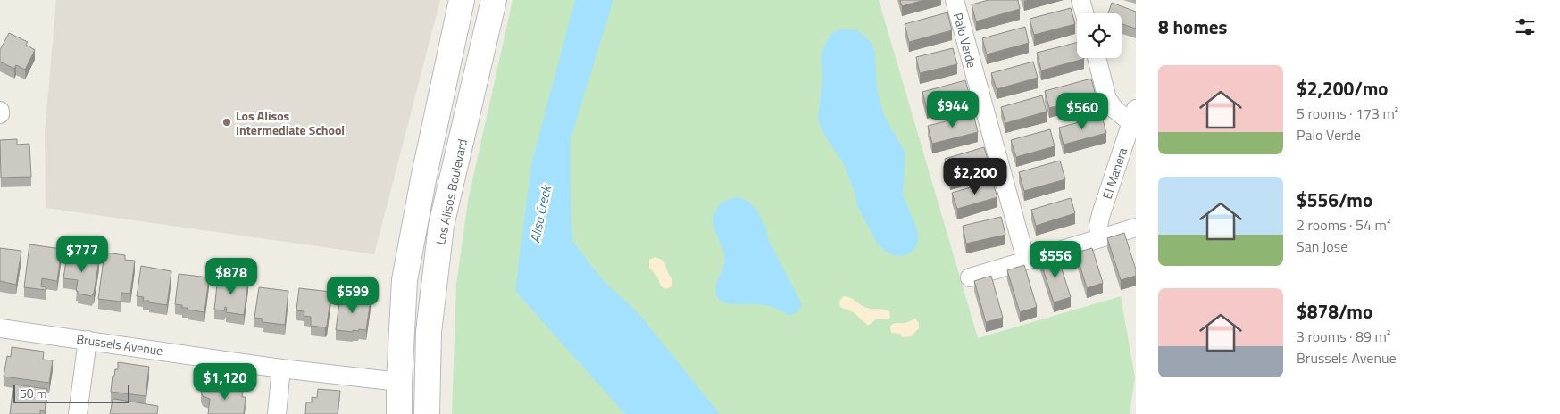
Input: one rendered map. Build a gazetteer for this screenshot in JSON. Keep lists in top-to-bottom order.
{
  "streets": {
    "main road": ["Los Alisos Boulevard"],
    "street": ["Palo Verde", "El Manera", "Brussels Avenue"]
  },
  "water": ["Aliso Creek"],
  "places": ["Los Alisos Intermediate School"],
  "scale_bar": "50 m",
  "page": {
    "heading": "8 homes",
    "list": [
      {
        "name": "$2,200/mo",
        "note": "5 rooms · 173 m² · Palo Verde"
      },
      {
        "name": "$556/mo",
        "note": "2 rooms · 54 m² · San Jose"
      },
      {
        "name": "$878/mo",
        "note": "3 rooms · 89 m² · Brussels Avenue"
      }
    ],
    "price": [
      "$944",
      "$560",
      "$2,200",
      "$777",
      "$556",
      "$878",
      "$599",
      "$1,120"
    ],
    "scale": "50 m"
  }
}
